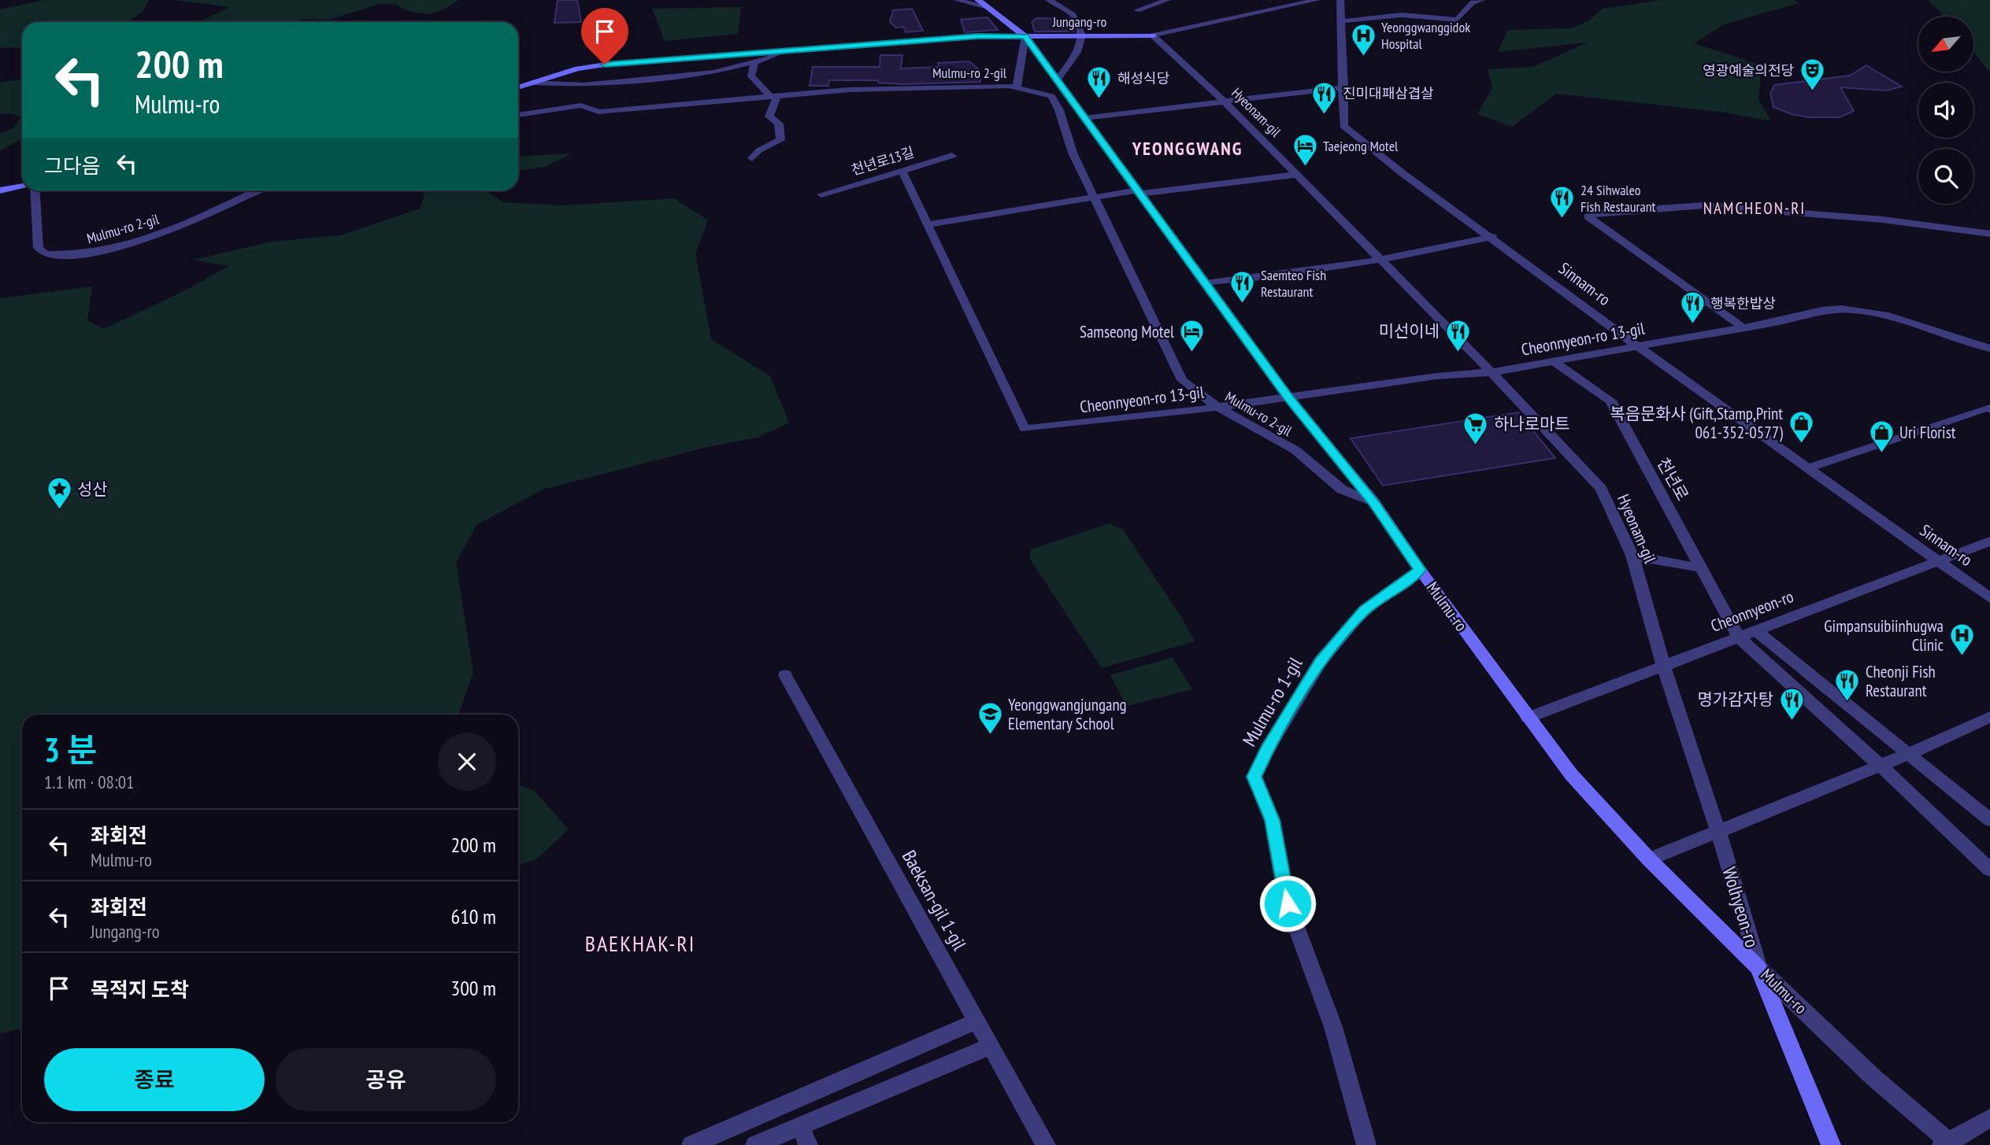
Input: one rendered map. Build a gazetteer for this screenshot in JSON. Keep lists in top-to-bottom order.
{
  "streets": {
    "main road": ["Jungang-ro", "Mulmu-ro", "Wolhyeon-ro"],
    "street": [
      "Mulmu-ro 2-gil",
      "Hyeonam-gil",
      "천년로13길",
      "Sinnam-ro",
      "Cheonnyeon-ro 13-gil",
      "천년로",
      "Cheonnyeon-ro",
      "Mulmu-ro 1-gil",
      "Baeksan-gil 1-gil"
    ]
  },
  "crossings": [
    ["Jungang-ro", "Hyeonam-gil"],
    ["Jungang-ro", "Mulmu-ro"],
    ["Mulmu-ro 2-gil", "Cheonnyeon-ro 13-gil"],
    ["Mulmu-ro 2-gil", "Mulmu-ro"],
    ["Hyeonam-gil", "Cheonnyeon-ro 13-gil"],
    ["Hyeonam-gil", "Cheonnyeon-ro"],
    ["Hyeonam-gil", "Wolhyeon-ro"],
    ["천년로13길", "Cheonnyeon-ro 13-gil"],
    ["Sinnam-ro", "Cheonnyeon-ro 13-gil"],
    ["Sinnam-ro", "Cheonnyeon-ro"],
    ["Cheonnyeon-ro 13-gil", "천년로"],
    ["Cheonnyeon-ro 13-gil", "Mulmu-ro"],
    ["천년로", "Cheonnyeon-ro"],
    ["Mulmu-ro", "Cheonnyeon-ro"],
    ["Mulmu-ro", "Mulmu-ro 1-gil"],
    ["Mulmu-ro", "Wolhyeon-ro"],
    ["Cheonnyeon-ro", "Wolhyeon-ro"]
  ],
  "districts": ["YEONGGWANG", "NAMCHEON-RI", "BAEKHAK-RI"],
  "places": {
    "hospital": ["Yeonggwanggidok Hospital", "Gimpansuibiinhugwa Clinic"],
    "theatre": ["영광예술의전당"],
    "restaurant": [
      "해성식당",
      "진미대패삼겹살",
      "24 Sihwaleo Fish Restaurant",
      "Saemteo Fish Restaurant",
      "행복한밥상",
      "미선이네",
      "Cheonji Fish Restaurant",
      "명가감자탕"
    ],
    "hotel": ["Taejeong Motel", "Samseong Motel"],
    "shop": ["복음문화사 (Gift,Stamp,Print 061-352-0577)", "Uri Florist"],
    "supermarket": ["하나로마트"],
    "place": ["성산"],
    "school or university": ["Yeonggwangjungang Elementary School"]
  },
  "north": "bottom left",
  "page": {
    "turn": ["200 m", "Mulmu-ro"],
    "then": "그다음",
    "heading": ["3 분", "1.1 km · 08:01"],
    "list": [
      {
        "name": "좌회전",
        "note": "Mulmu-ro",
        "value": "200 m"
      },
      {
        "name": "좌회전",
        "note": "Jungang-ro",
        "value": "610 m"
      },
      {
        "name": "목적지 도착",
        "value": "300 m"
      }
    ],
    "buttons": ["종료", "공유"]
  }
}
